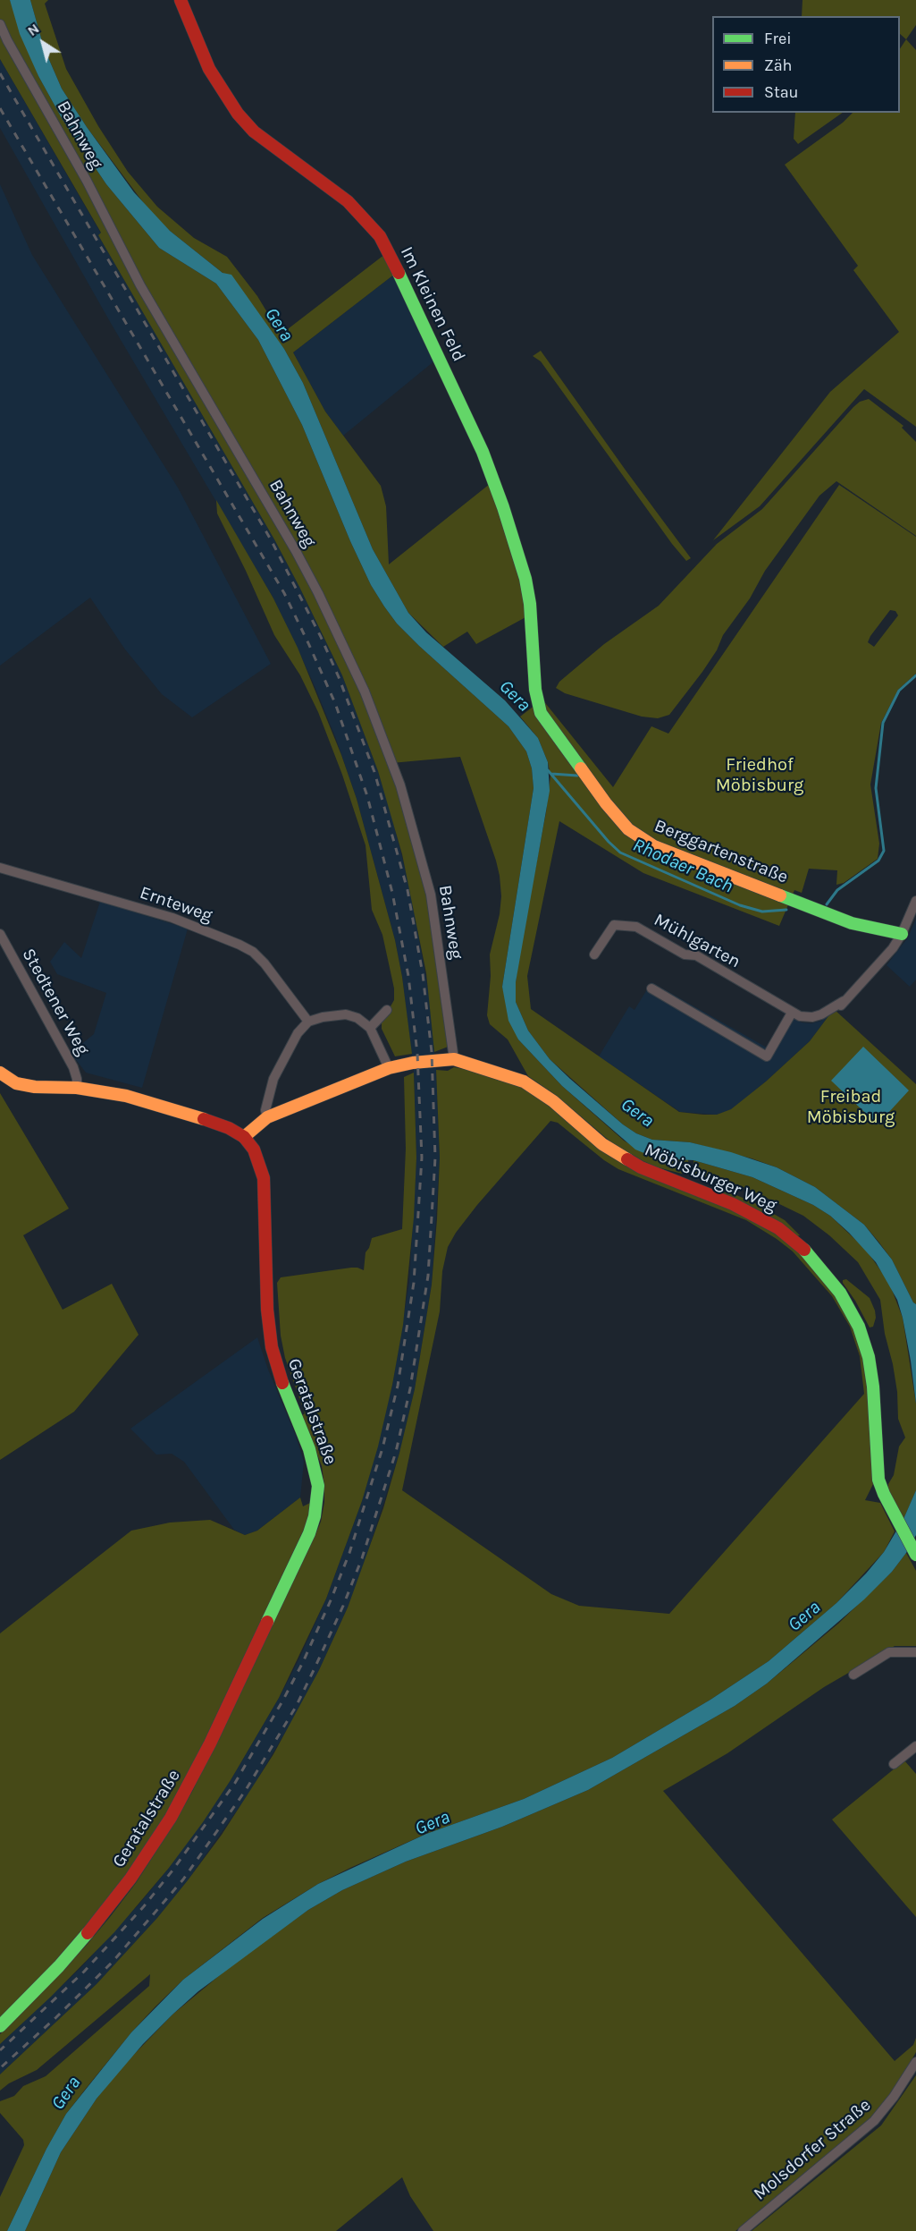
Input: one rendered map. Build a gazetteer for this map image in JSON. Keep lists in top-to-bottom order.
{
  "streets": {
    "street": [
      "Bahnweg",
      "Im Kleinen Feld",
      "Berggartenstraße",
      "Ernteweg",
      "Mühlgarten",
      "Stedtener Weg",
      "Möbisburger Weg",
      "Geratalstraße",
      "Molsdorfer Straße"
    ]
  },
  "crossings": [
    ["Bahnweg", "Möbisburger Weg"],
    ["Im Kleinen Feld", "Berggartenstraße"],
    ["Berggartenstraße", "Mühlgarten"],
    ["Möbisburger Weg", "Geratalstraße"]
  ],
  "water": ["Gera", "Rhodaer Bach"],
  "parks": ["Friedhof Möbisburg", "Freibad Möbisburg"],
  "legend": ["Frei", "Zäh", "Stau"],
  "north": "top left"
}
